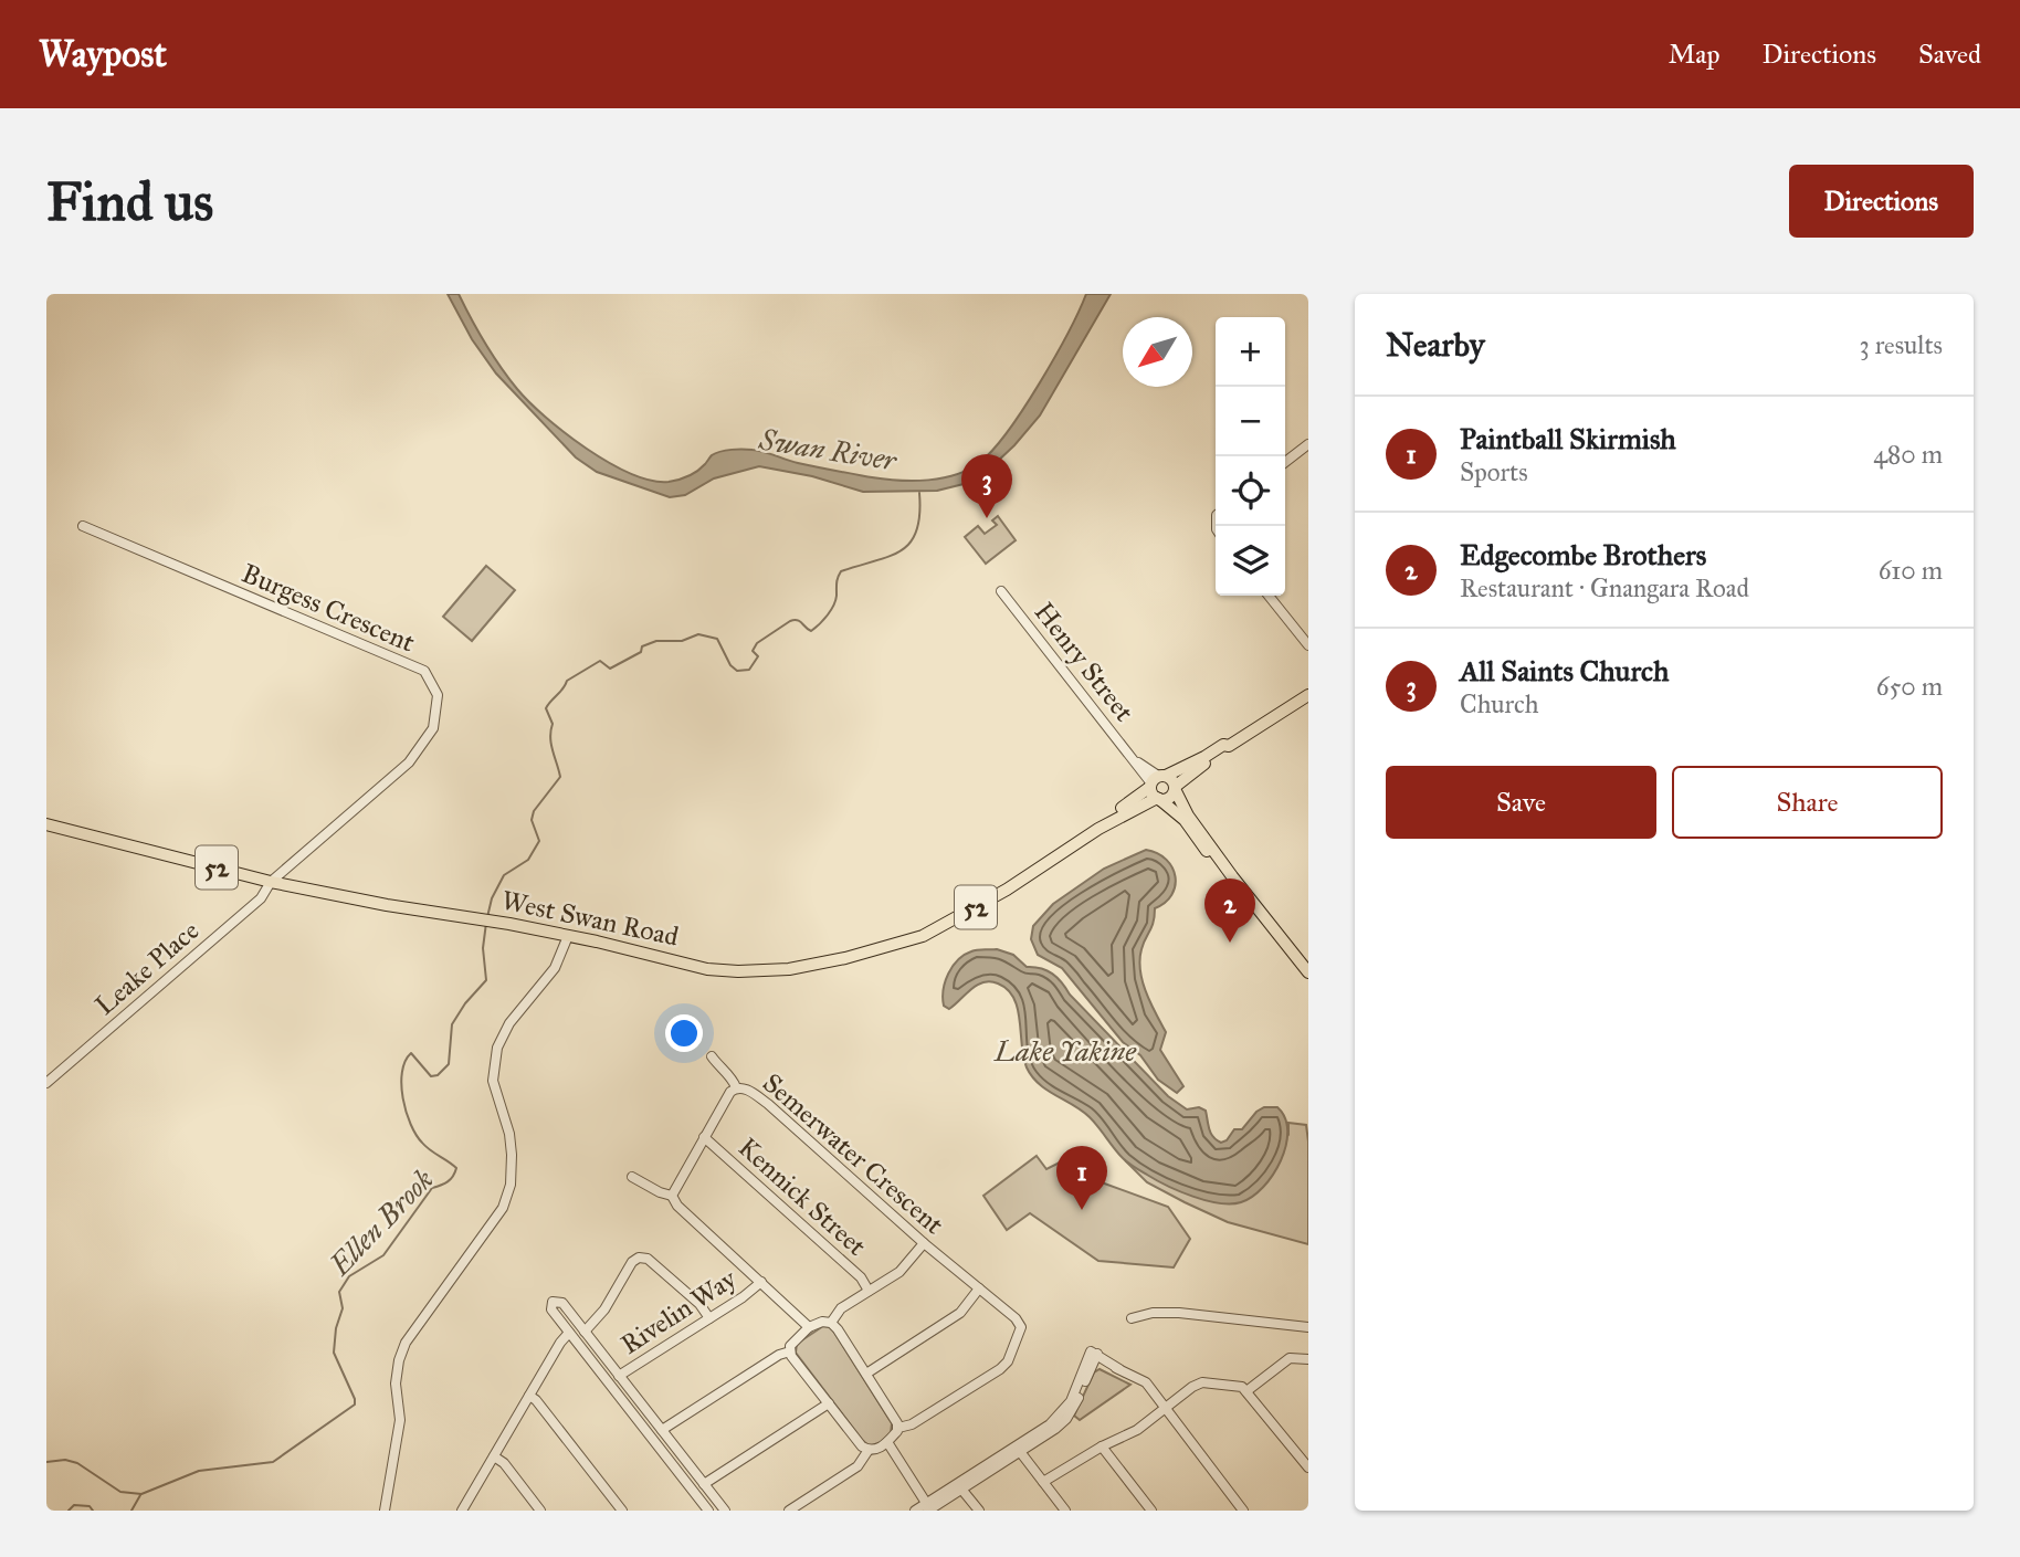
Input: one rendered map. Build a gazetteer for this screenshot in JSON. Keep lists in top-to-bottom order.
{
  "streets": {
    "main road": ["52", "West Swan Road"],
    "street": [
      "Burgess Crescent",
      "Henry Street",
      "Leake Place",
      "Semerwater Crescent",
      "Kennick Street",
      "Rivelin Way"
    ]
  },
  "crossings": [
    ["Burgess Crescent", "West Swan Road"],
    ["Burgess Crescent", "Leake Place"],
    ["Henry Street", "West Swan Road"],
    ["52", "West Swan Road"],
    ["West Swan Road", "Leake Place"],
    ["Semerwater Crescent", "Kennick Street"]
  ],
  "water": ["Swan River", "Lake Yakine", "Ellen Brook"],
  "north": "bottom left",
  "page": {
    "header": "Waypost",
    "nav": ["Map", "Directions", "Saved"],
    "buttons": [
      "Directions",
      ["Save", "Share"]
    ],
    "title": "Find us",
    "heading": ["Nearby", "3 results"],
    "map_buttons": ["+", "−"],
    "list": [
      {
        "mark": "1",
        "name": "Paintball Skirmish",
        "note": "Sports",
        "value": "480 m"
      },
      {
        "mark": "2",
        "name": "Edgecombe Brothers",
        "note": "Restaurant · Gnangara Road",
        "value": "610 m"
      },
      {
        "mark": "3",
        "name": "All Saints Church",
        "note": "Church",
        "value": "650 m"
      }
    ],
    "pins": ["3", "2", "1"]
  }
}
